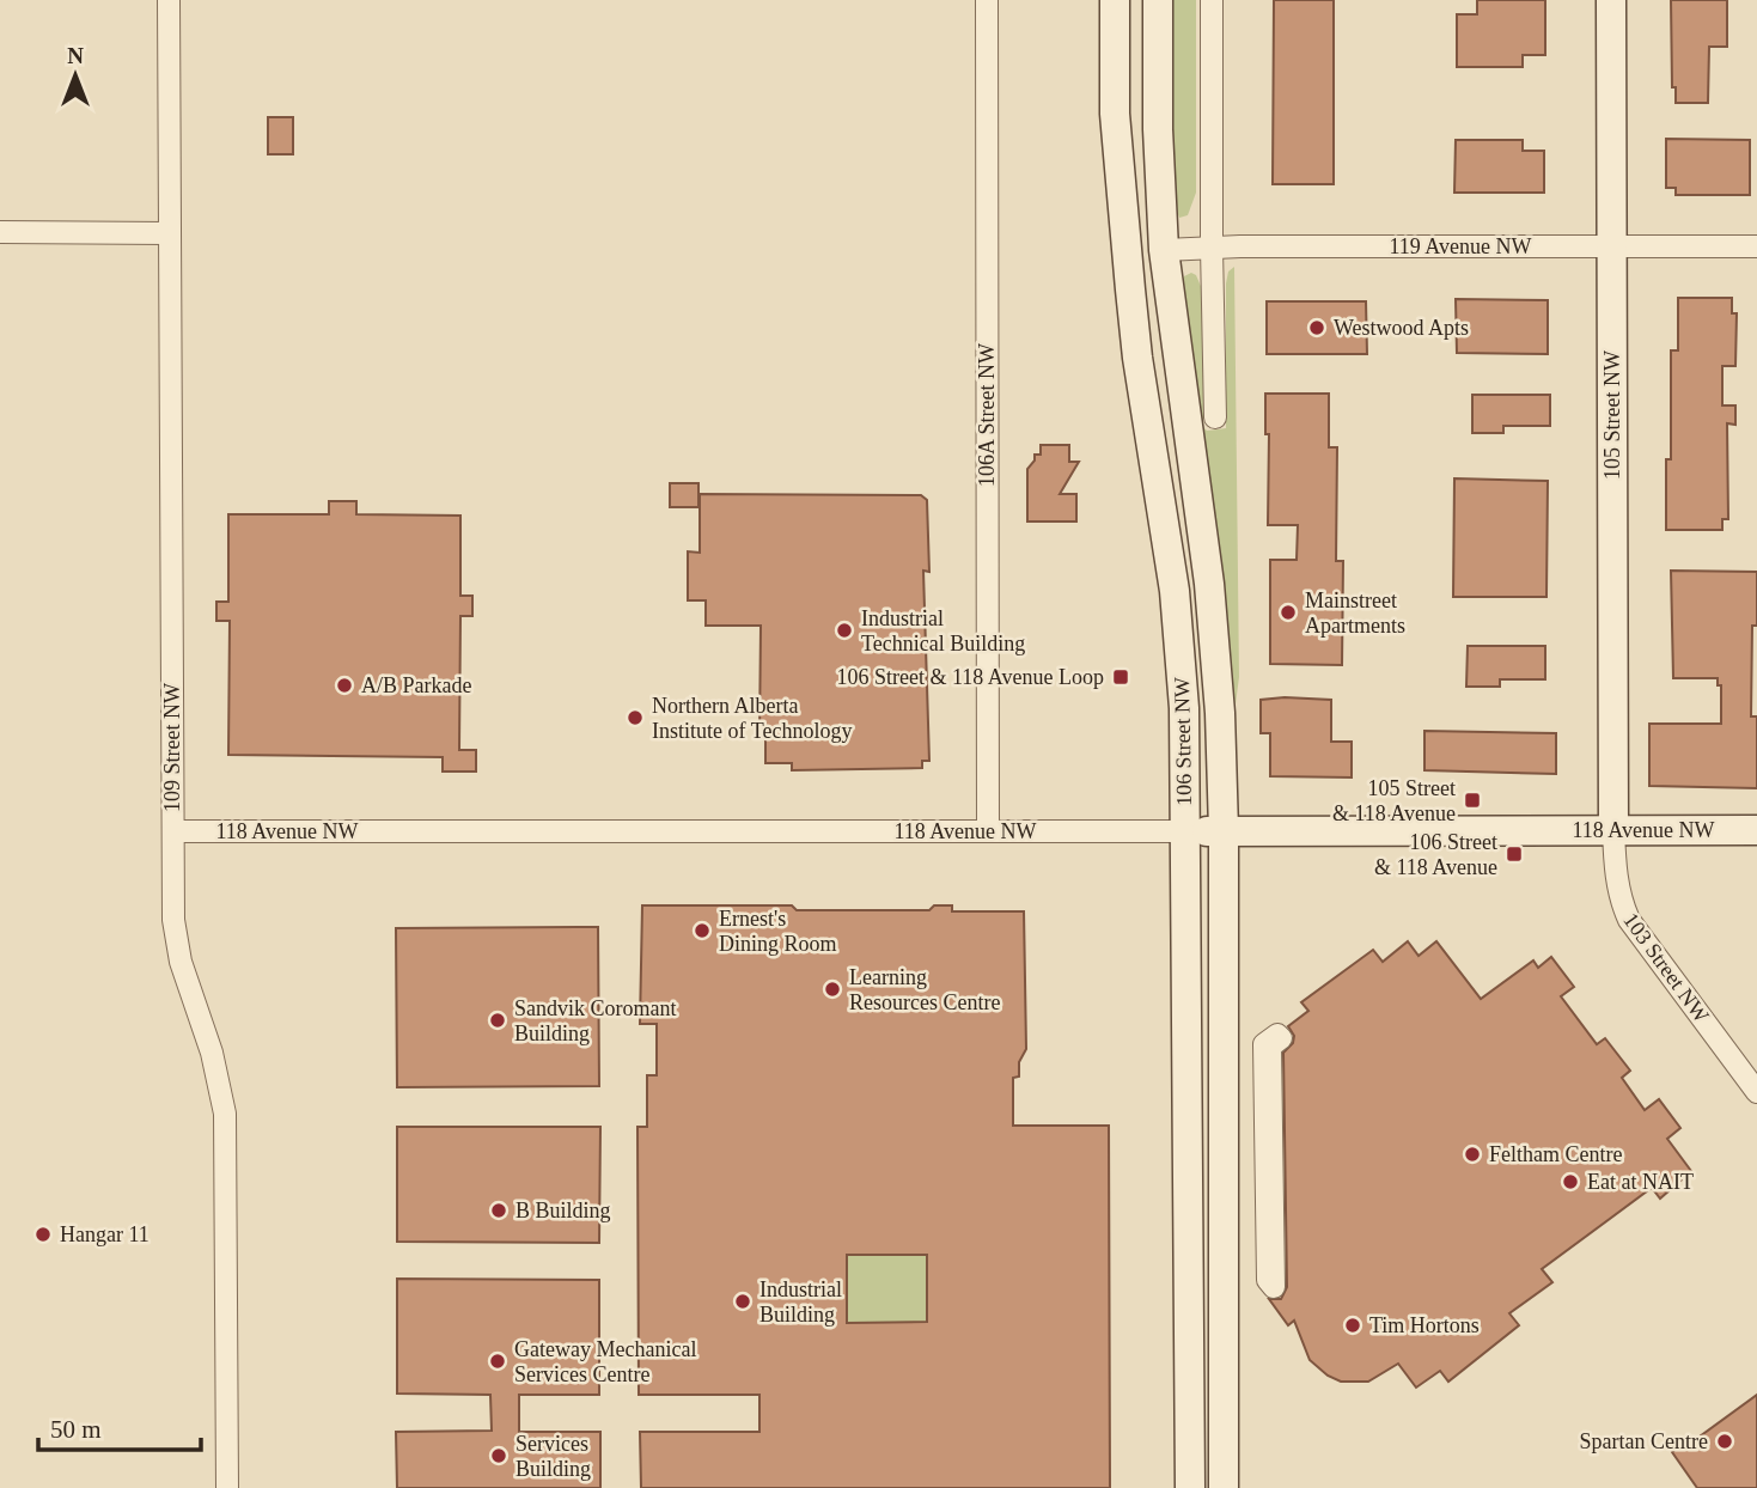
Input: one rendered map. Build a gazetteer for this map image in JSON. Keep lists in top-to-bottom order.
{
  "streets": {
    "main road": ["105 Street NW", "106 Street NW", "118 Avenue NW"],
    "street": [
      "119 Avenue NW",
      "106A Street NW",
      "109 Street NW",
      "103 Street NW"
    ]
  },
  "crossings": [
    ["119 Avenue NW", "105 Street NW"],
    ["119 Avenue NW", "106 Street NW"],
    ["106A Street NW", "118 Avenue NW"],
    ["105 Street NW", "118 Avenue NW"],
    ["105 Street NW", "103 Street NW"],
    ["106 Street NW", "118 Avenue NW"],
    ["109 Street NW", "118 Avenue NW"],
    ["118 Avenue NW", "103 Street NW"]
  ],
  "places": {
    "other": [
      "Westwood Apts",
      "Mainstreet Apartments",
      "Industrial Technical Building",
      "A/B Parkade",
      "Northern Alberta Institute of Technology",
      "Ernest's Dining Room",
      "Learning Resources Centre",
      "Sandvik Coromant Building",
      "Feltham Centre",
      "Eat at NAIT",
      "B Building",
      "Hangar 11",
      "Industrial Building",
      "Tim Hortons",
      "Gateway Mechanical Services Centre",
      "Spartan Centre",
      "Services Building"
    ],
    "transit": ["106 Street & 118 Avenue Loop", "105 Street & 118 Avenue", "106 Street & 118 Avenue"]
  },
  "scale_bar": "50 m",
  "north": "top"
}
